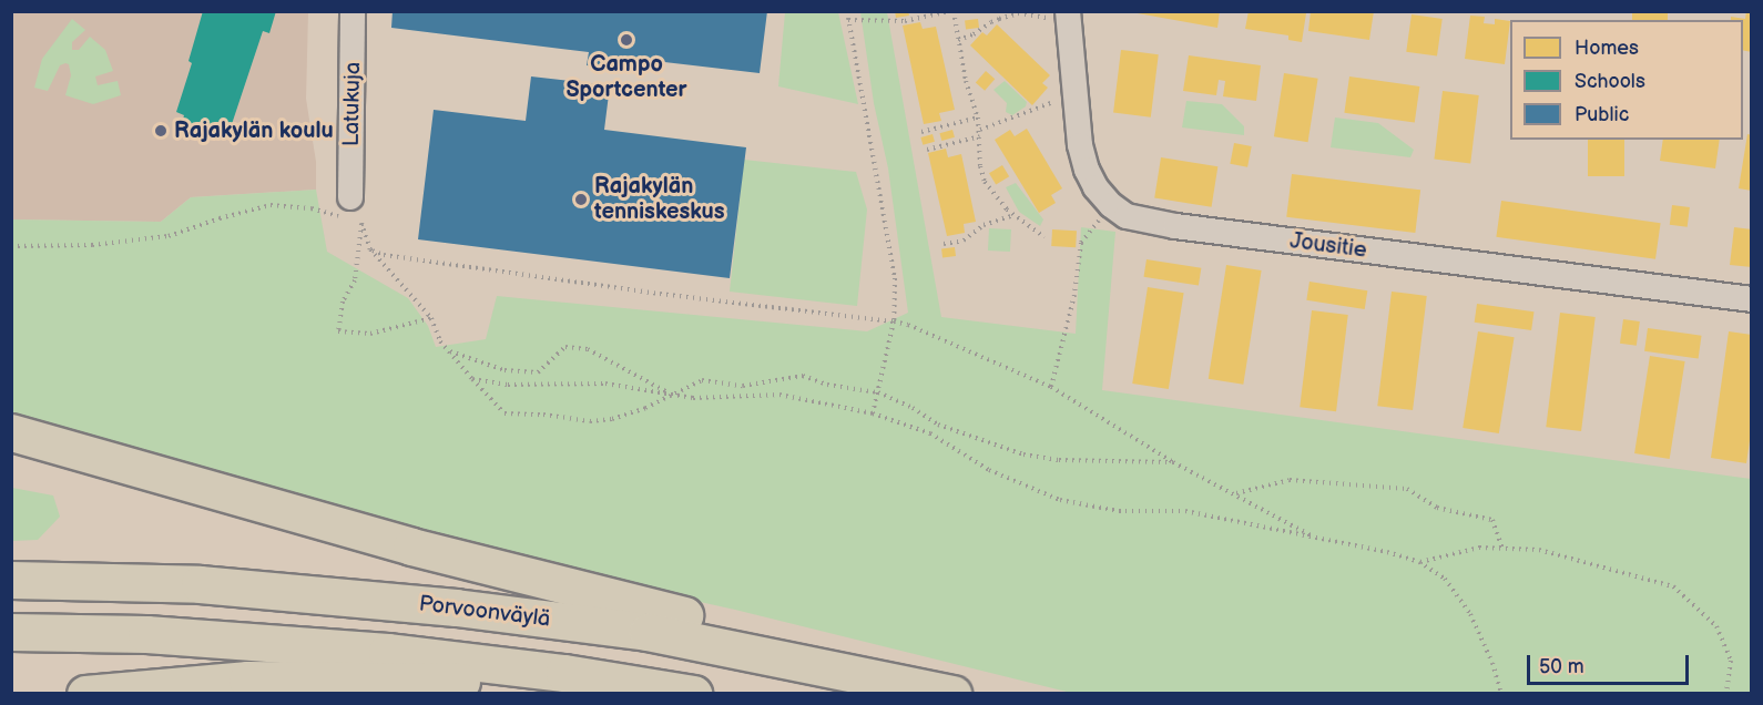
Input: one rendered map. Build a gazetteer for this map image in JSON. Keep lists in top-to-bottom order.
{
  "streets": {
    "highway": ["Porvoonväylä"],
    "street": ["Latukuja", "Jousitie"]
  },
  "places": ["Campo Sportcenter", "Rajakylän koulu", "Rajakylän tenniskeskus"],
  "legend": ["Homes", "Schools", "Public"],
  "scale_bar": "50 m"
}
